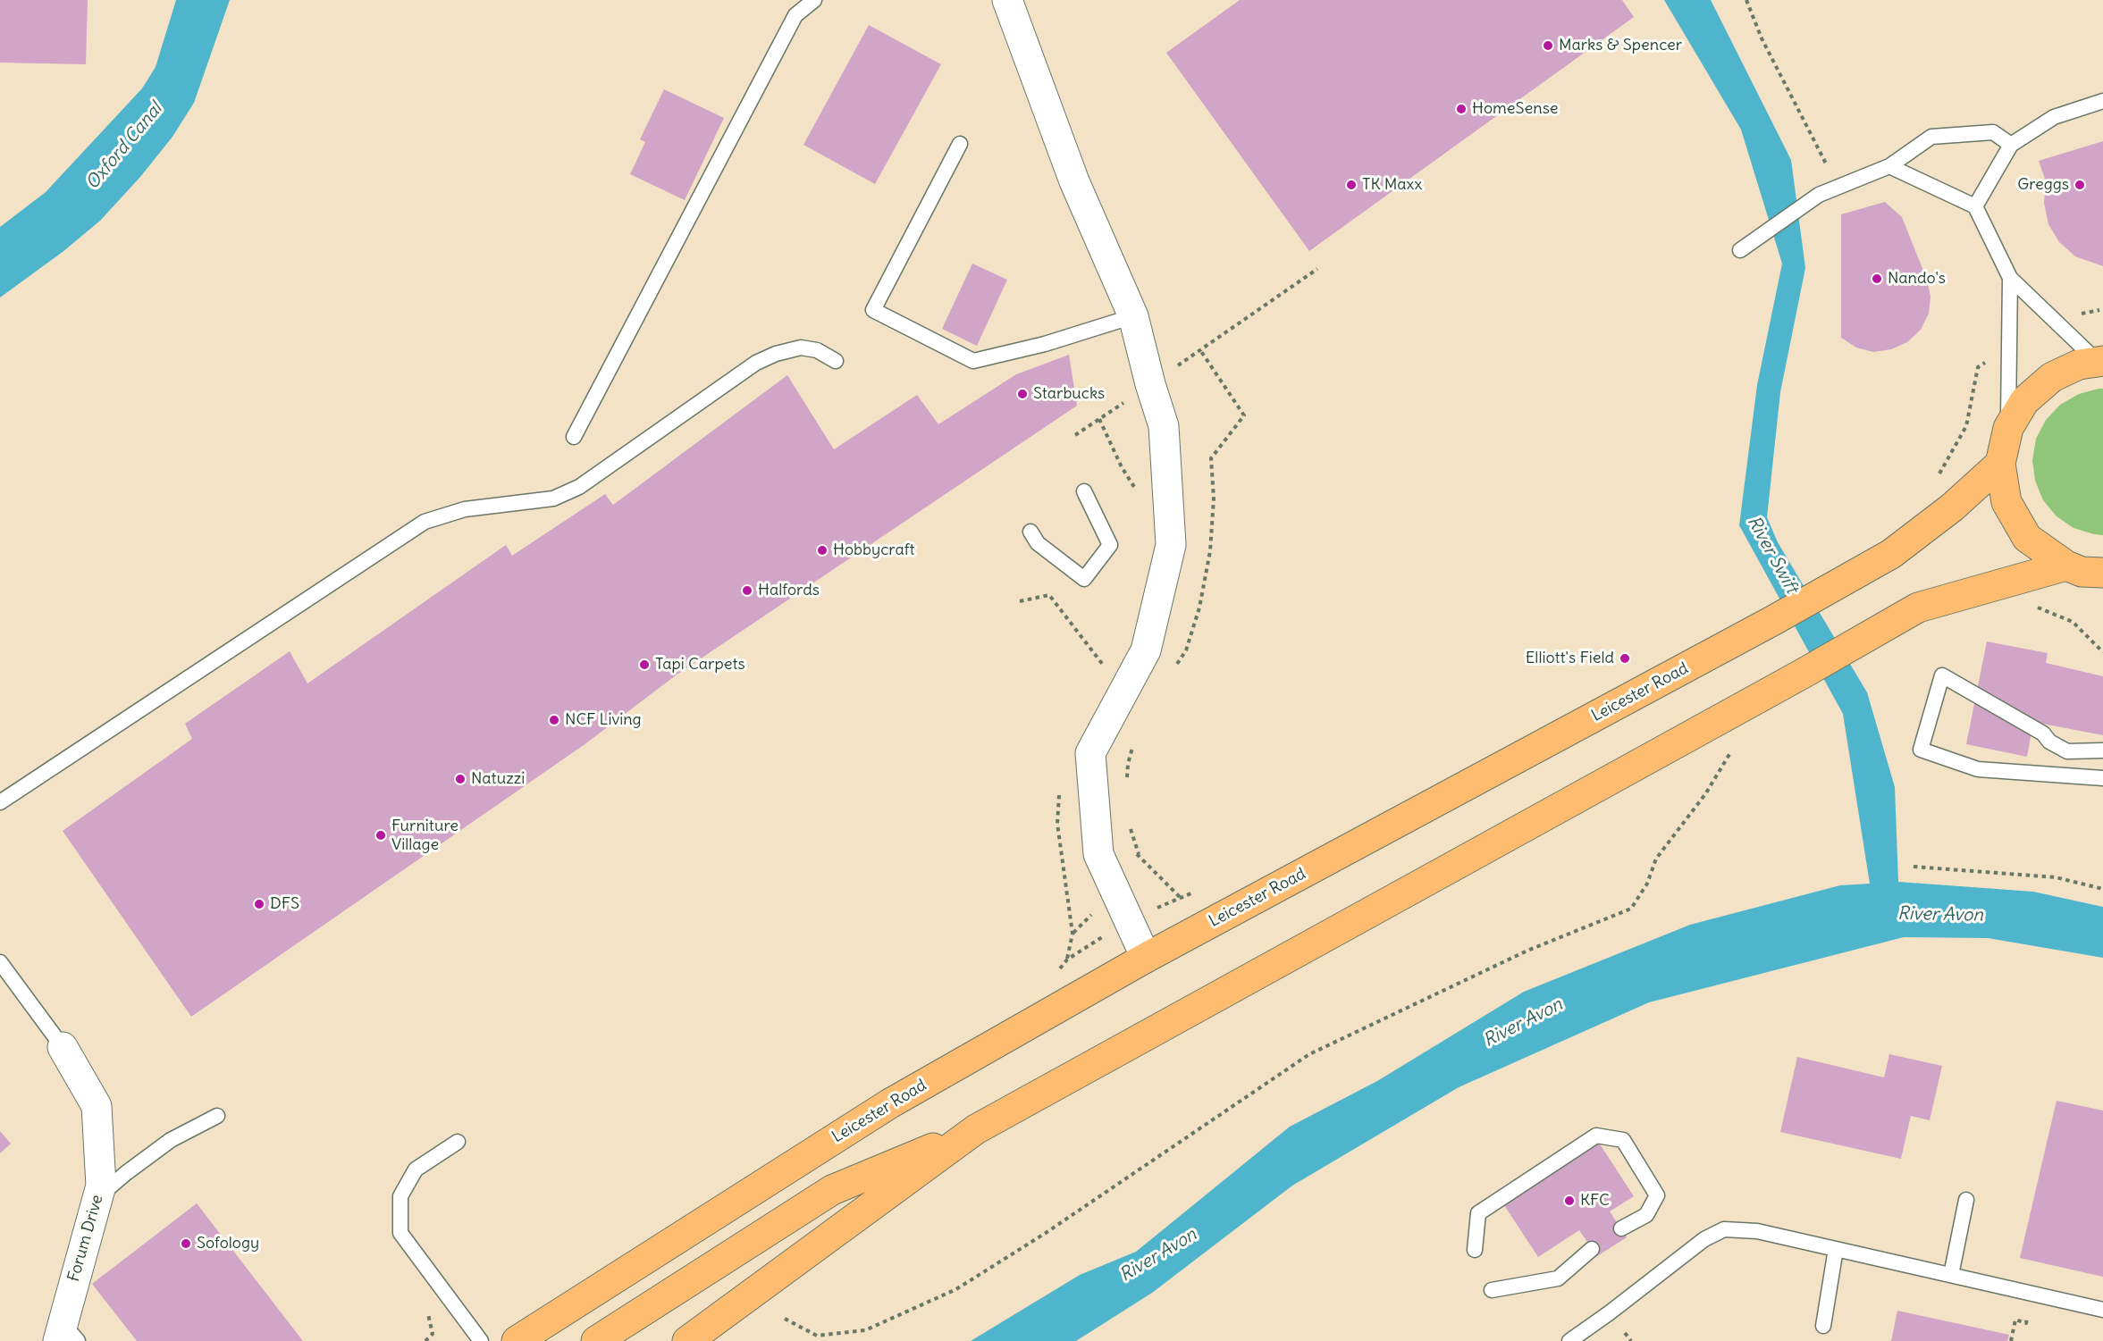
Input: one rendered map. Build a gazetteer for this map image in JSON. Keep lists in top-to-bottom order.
{
  "streets": {
    "highway": ["Leicester Road"],
    "street": ["Forum Drive"]
  },
  "water": ["Oxford Canal", "River Swift", "River Avon"],
  "places": [
    "Marks & Spencer",
    "HomeSense",
    "TK Maxx",
    "Greggs",
    "Nando's",
    "Starbucks",
    "Hobbycraft",
    "Halfords",
    "Elliott's Field",
    "Tapi Carpets",
    "NCF Living",
    "Natuzzi",
    "Furniture Village",
    "DFS",
    "KFC",
    "Sofology"
  ]
}
